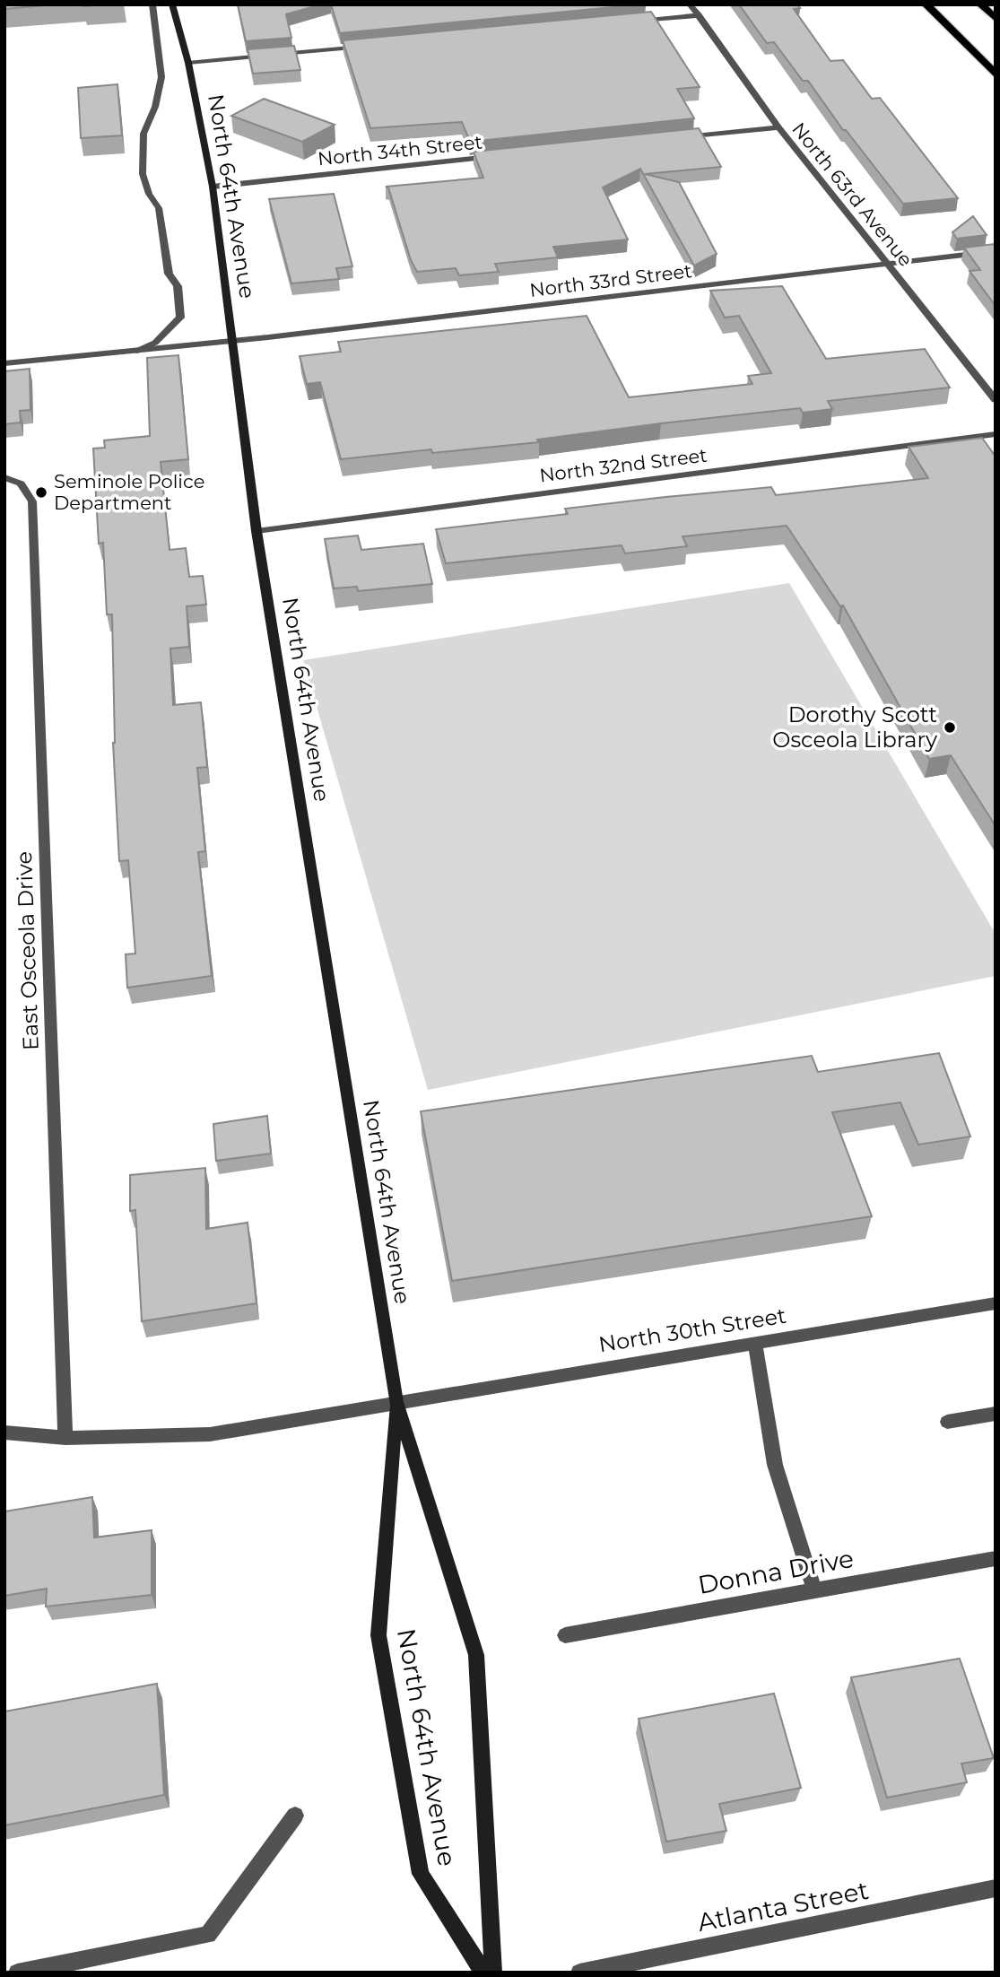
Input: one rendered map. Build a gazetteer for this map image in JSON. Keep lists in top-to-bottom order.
{
  "streets": {
    "street": [
      "North 34th Street",
      "North 63rd Avenue",
      "North 64th Avenue",
      "North 33rd Street",
      "North 32nd Street",
      "East Osceola Drive",
      "North 30th Street",
      "Donna Drive",
      "Atlanta Street"
    ]
  },
  "crossings": [
    ["North 34th Street", "North 64th Avenue"],
    ["North 63rd Avenue", "North 33rd Street"],
    ["North 64th Avenue", "North 33rd Street"],
    ["North 64th Avenue", "North 32nd Street"],
    ["North 64th Avenue", "North 30th Street"],
    ["East Osceola Drive", "North 30th Street"]
  ],
  "places": ["Seminole Police Department", "Dorothy Scott Osceola Library"]
}
